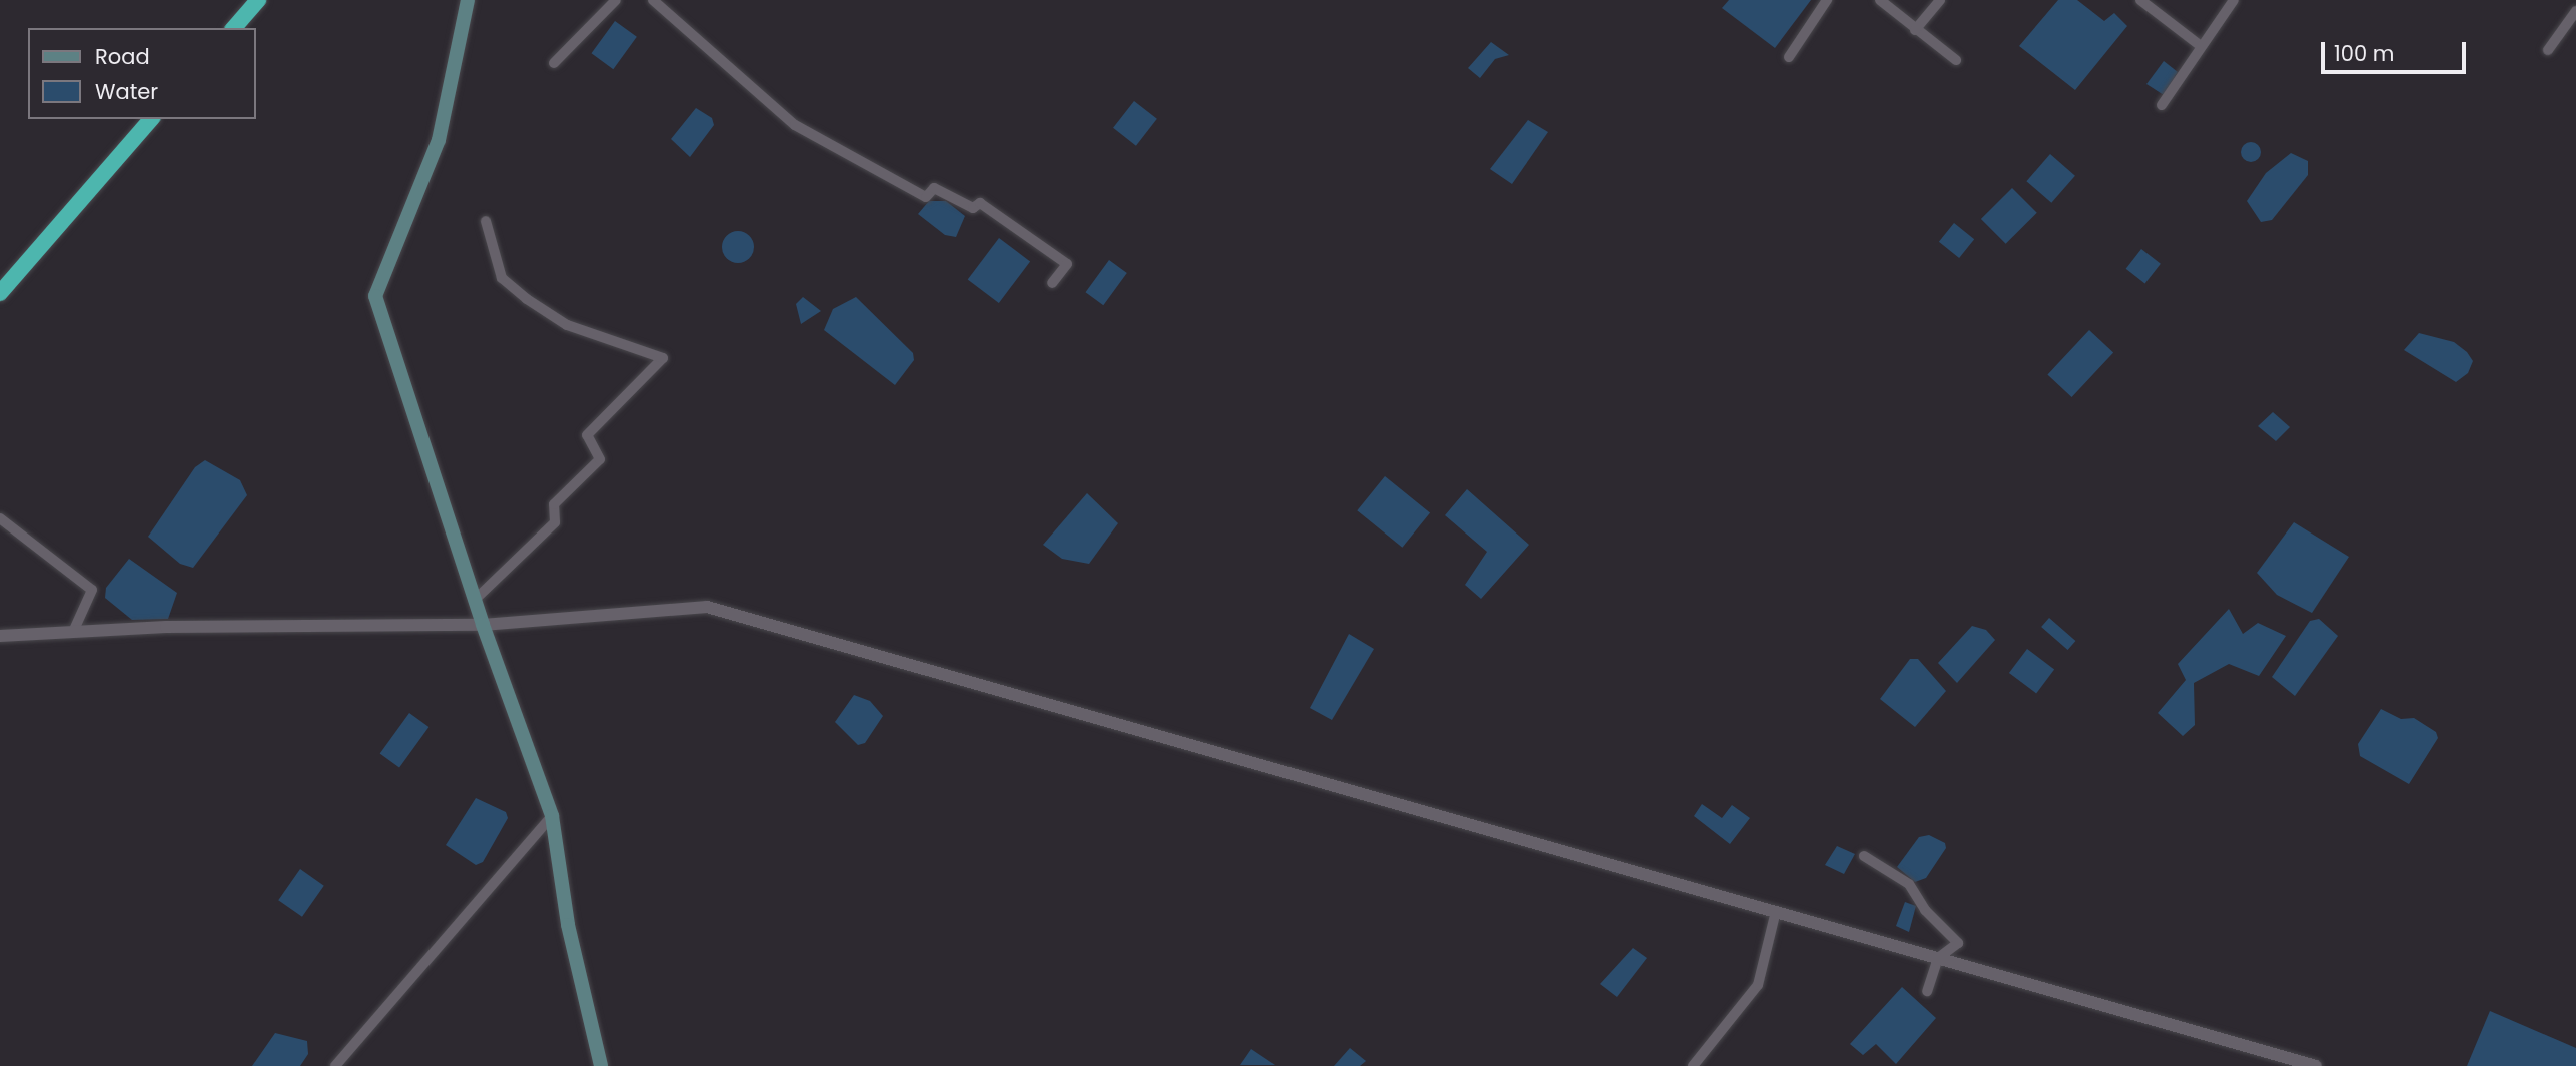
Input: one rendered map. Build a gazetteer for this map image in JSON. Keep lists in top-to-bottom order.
{
  "legend": ["Road", "Water"],
  "scale_bar": "100 m"
}
